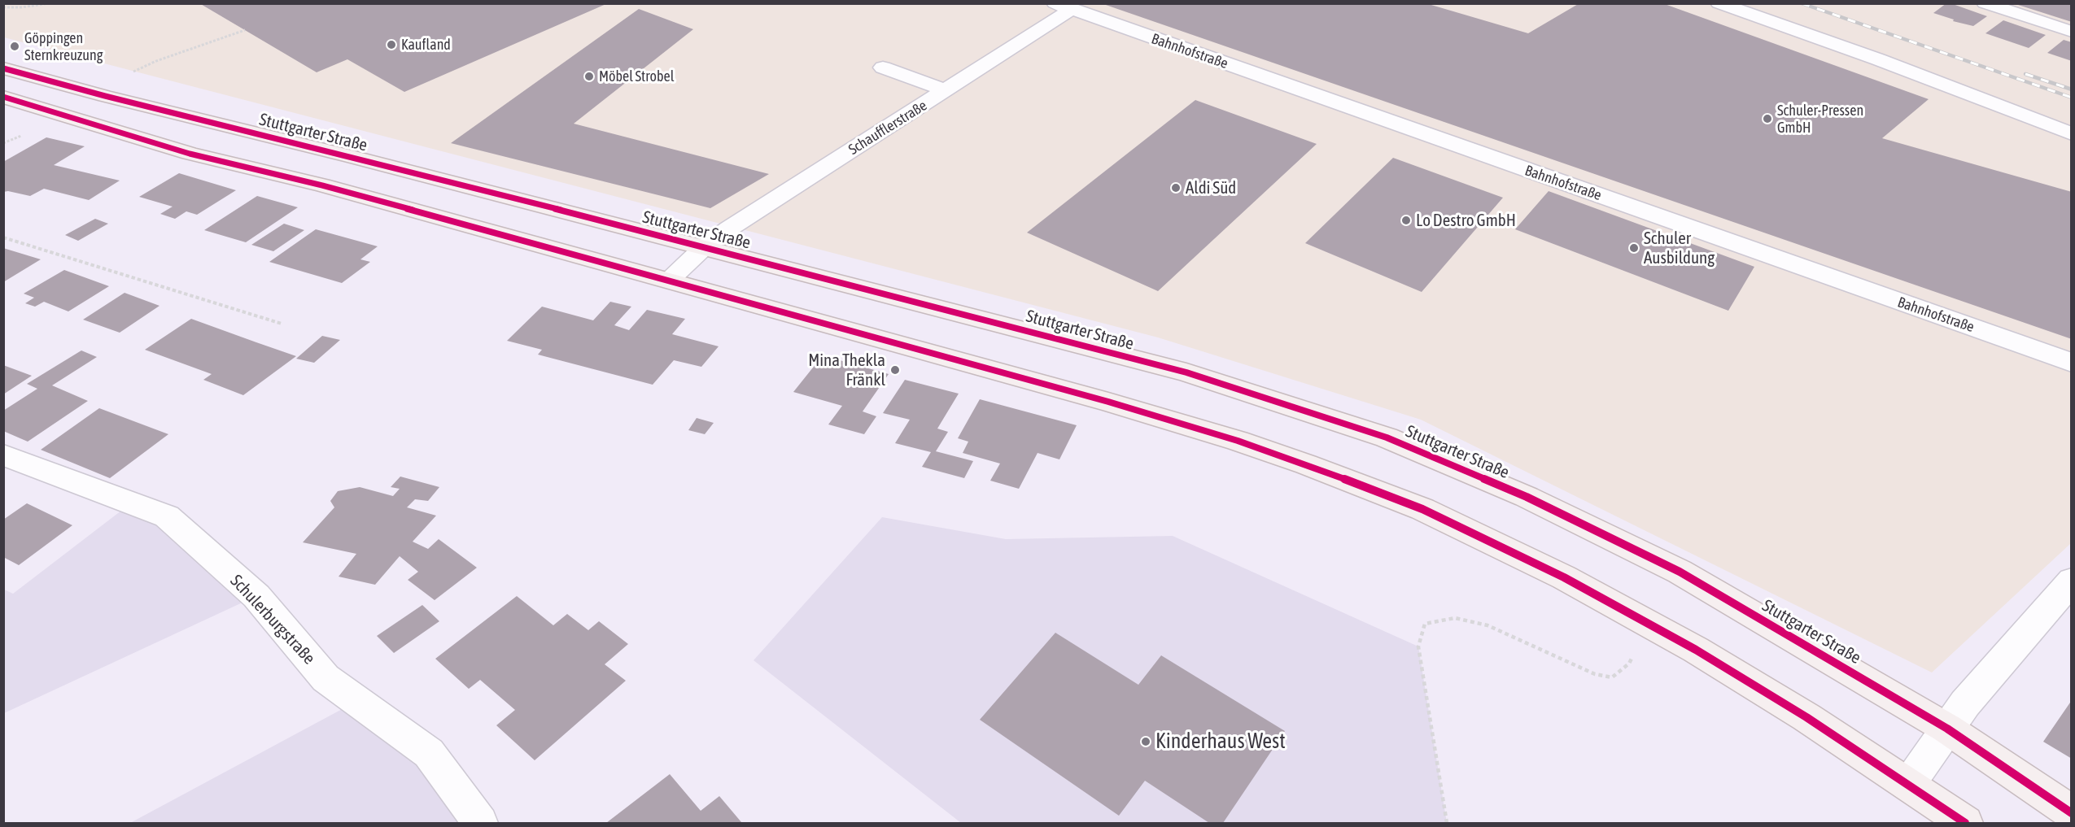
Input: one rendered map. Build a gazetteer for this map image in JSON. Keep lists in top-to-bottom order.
{
  "streets": {
    "main road": ["Stuttgarter Straße"],
    "street": ["Bahnhofstraße", "Schaufflerstraße", "Schulerburgstraße"]
  },
  "crossings": [
    ["Bahnhofstraße", "Schaufflerstraße"],
    ["Schaufflerstraße", "Stuttgarter Straße"]
  ],
  "places": [
    "Kaufland",
    "Göppingen Sternkreuzung",
    "Möbel Strobel",
    "Schuler-Pressen GmbH",
    "Aldi Süd",
    "Lo Destro GmbH",
    "Schuler Ausbildung",
    "Mina Thekla Fränkl",
    "Kinderhaus West"
  ]
}
